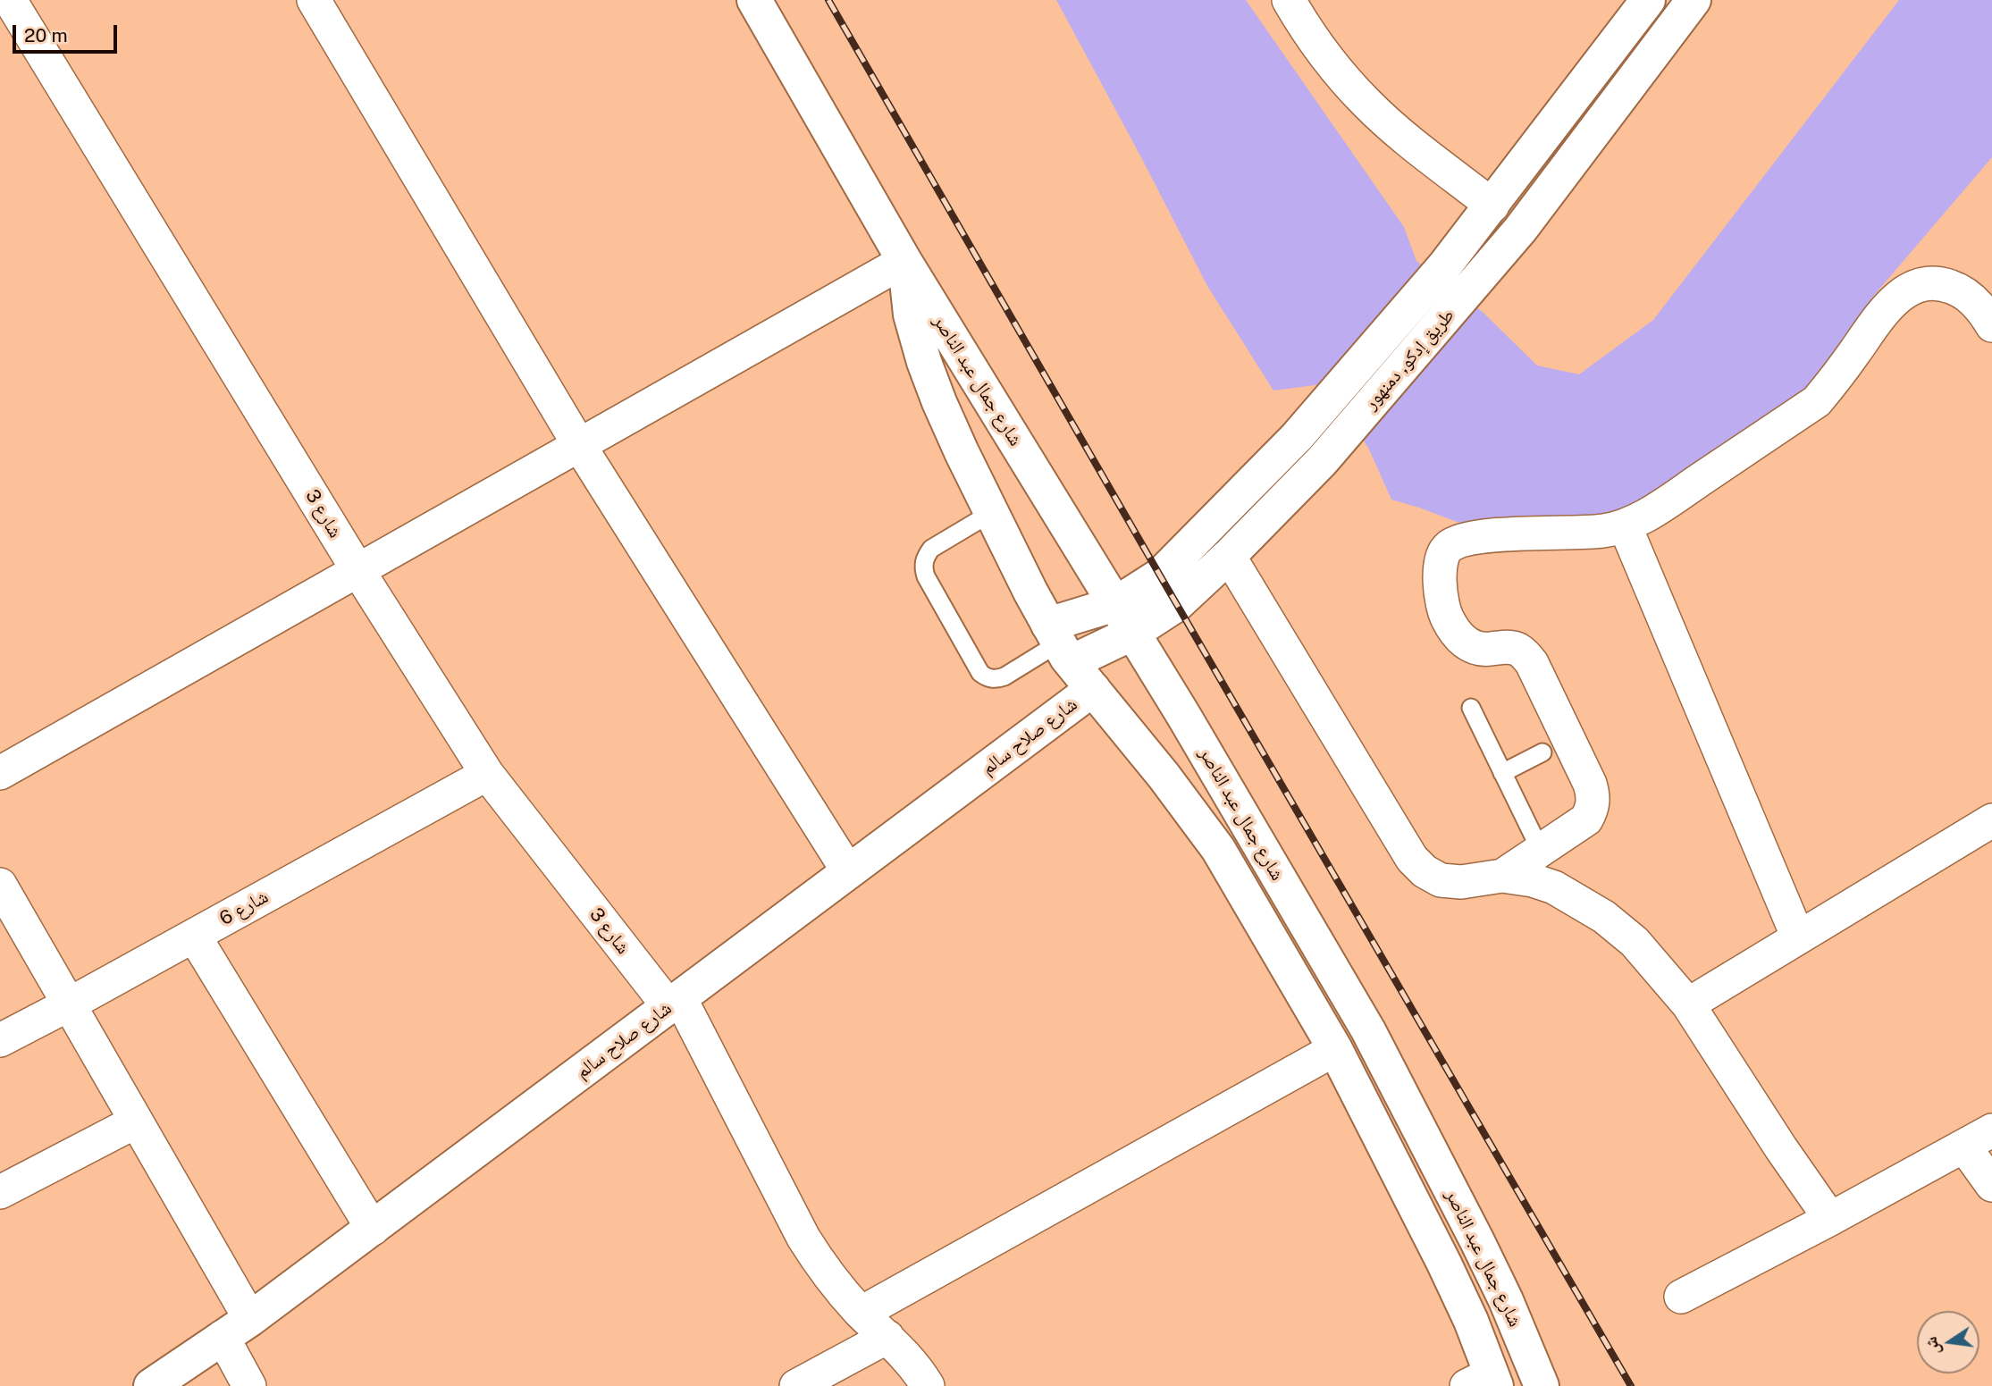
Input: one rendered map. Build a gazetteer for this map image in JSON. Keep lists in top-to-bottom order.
{
  "streets": {
    "street": [
      "طريق إدكو, دمنهور",
      "شارع جمال عبد الناصر",
      "شارع 3",
      "شارع صلاح سالم",
      "شارع 6"
    ]
  },
  "crossings": [
    ["طريق إدكو, دمنهور", "شارع جمال عبد الناصر"],
    ["شارع جمال عبد الناصر", "شارع صلاح سالم"],
    ["شارع 3", "شارع صلاح سالم"],
    ["شارع 3", "شارع 6"]
  ],
  "scale_bar": "20 m",
  "north": "left"
}
